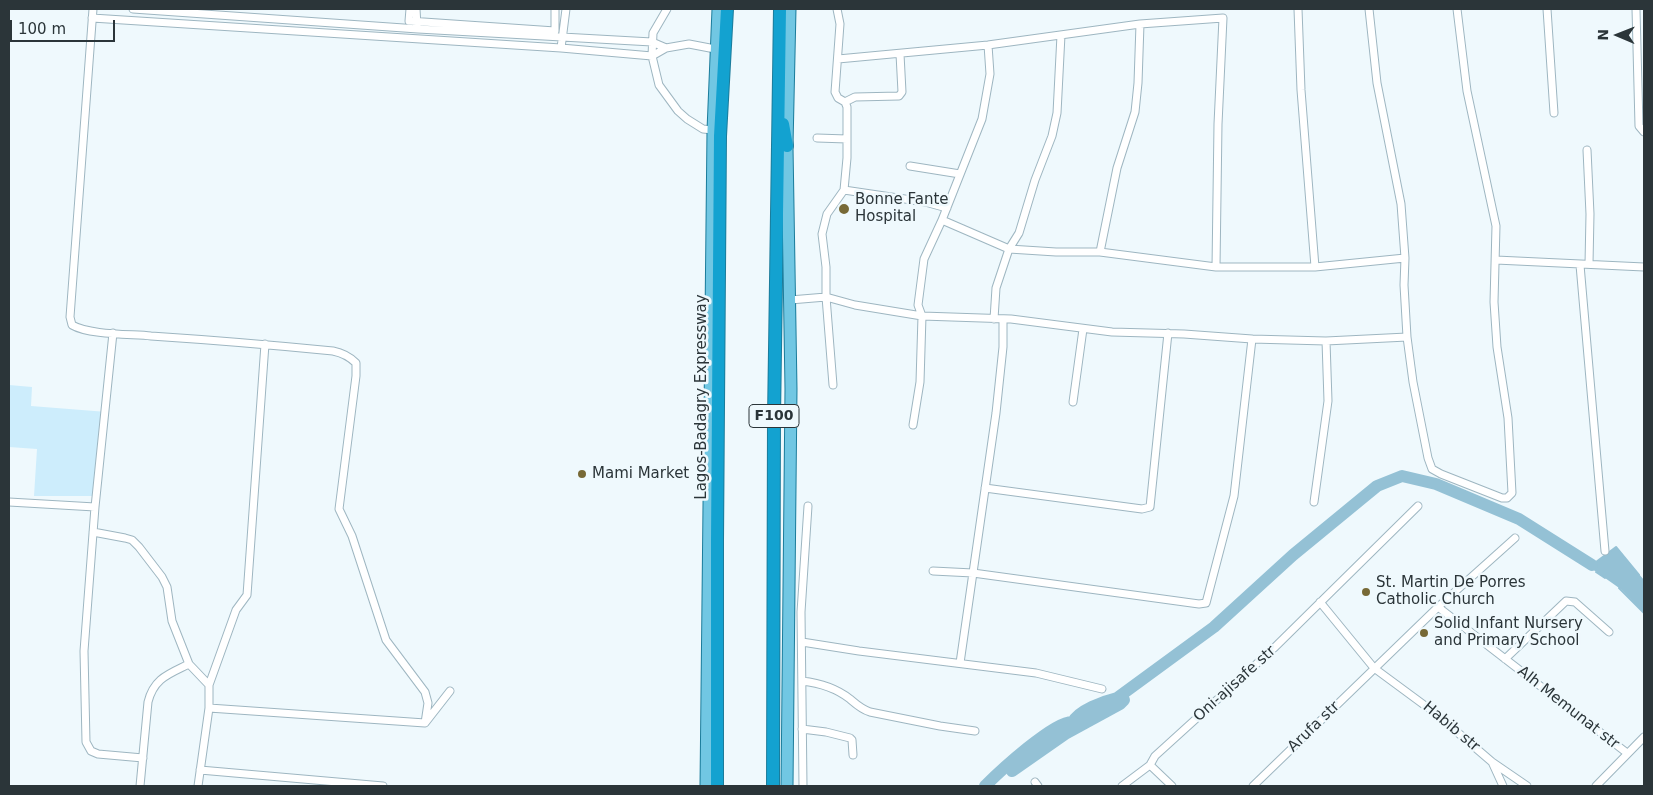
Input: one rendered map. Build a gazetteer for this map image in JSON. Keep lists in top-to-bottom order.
{
  "streets": {
    "highway": ["Lagos-Badagry Expressway", "F100"],
    "street": [
      "Oni-ajisafe str",
      "Alh Memunat str",
      "Arufa str",
      "Habib str"
    ]
  },
  "crossings": [
    ["Arufa str", "Habib str"]
  ],
  "places": [
    "Bonne Fante Hospital",
    "Mami Market",
    "St. Martin De Porres Catholic Church",
    "Solid Infant Nursery and Primary School"
  ],
  "scale_bar": "100 m",
  "north": "left"
}
